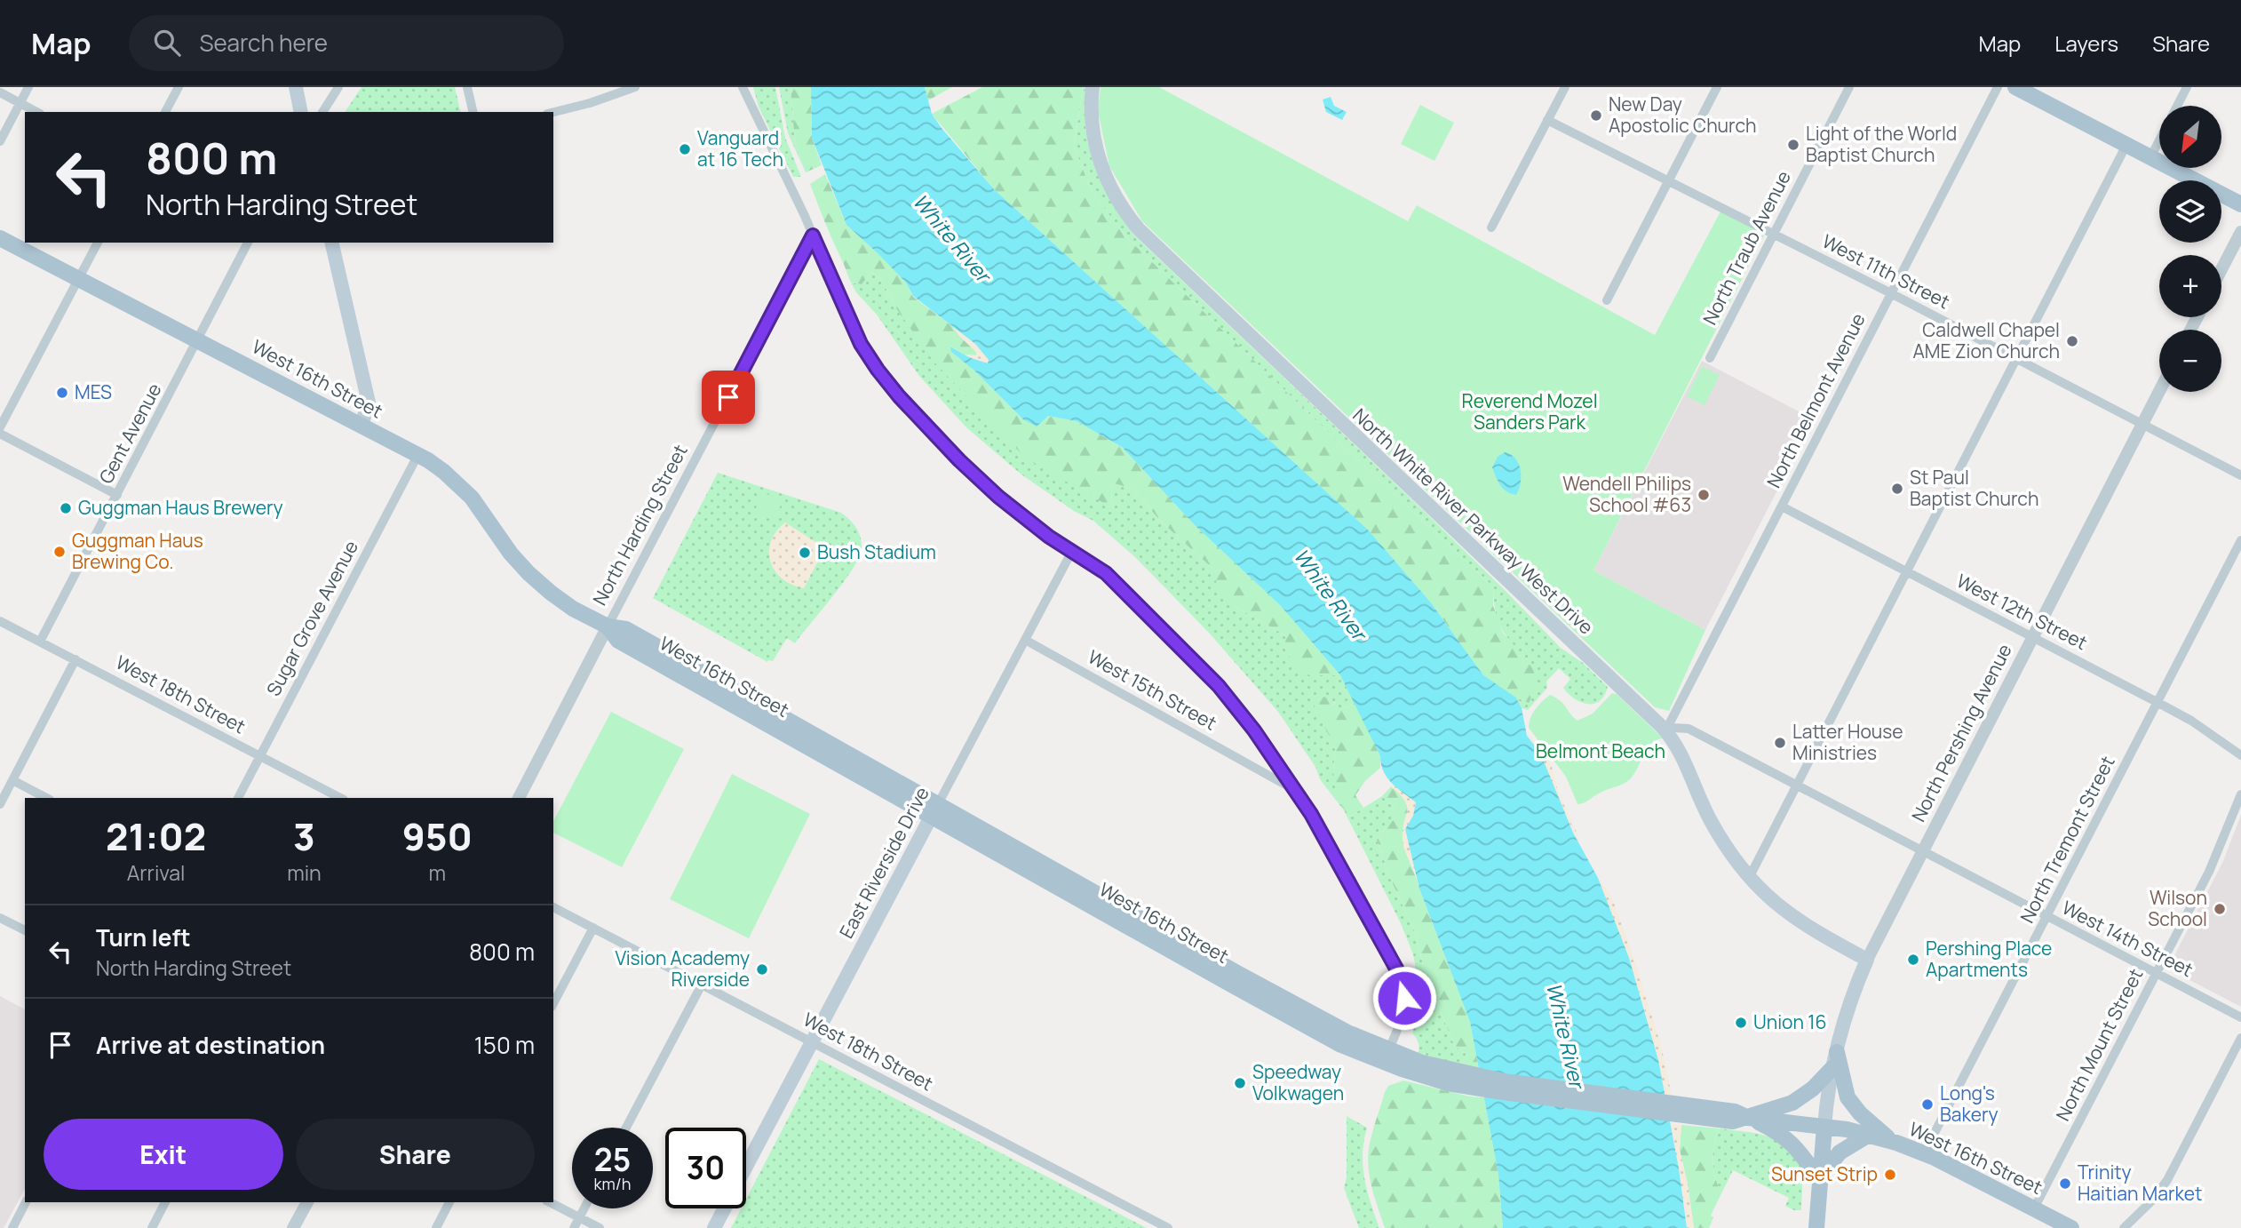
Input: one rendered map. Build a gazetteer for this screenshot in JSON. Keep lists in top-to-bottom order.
{
  "streets": {
    "main road": [
      "West 16th Street",
      "North White River Parkway West Drive",
      "North Pershing Avenue",
      "East Riverside Drive"
    ],
    "street": [
      "North Traub Avenue",
      "West 11th Street",
      "North Belmont Avenue",
      "Gent Avenue",
      "North Harding Street",
      "West 12th Street",
      "Sugar Grove Avenue",
      "West 15th Street",
      "West 18th Street",
      "North Tremont Street",
      "West 14th Street",
      "North Mount Street"
    ]
  },
  "crossings": [
    ["North Traub Avenue", "West 11th Street"],
    ["West 11th Street", "North Belmont Avenue"],
    ["West 11th Street", "North Pershing Avenue"],
    ["West 16th Street", "Gent Avenue"],
    ["West 16th Street", "North Harding Street"],
    ["West 16th Street", "Sugar Grove Avenue"],
    ["West 16th Street", "North Pershing Avenue"],
    ["West 16th Street", "North Tremont Street"],
    ["West 16th Street", "East Riverside Drive"],
    ["West 16th Street", "North Mount Street"],
    ["North Belmont Avenue", "North White River Parkway West Drive"],
    ["North Belmont Avenue", "West 12th Street"],
    ["North Belmont Avenue", "West 14th Street"],
    ["Gent Avenue", "West 18th Street"],
    ["North White River Parkway West Drive", "North Pershing Avenue"],
    ["North White River Parkway West Drive", "West 14th Street"],
    ["West 12th Street", "North Pershing Avenue"],
    ["West 12th Street", "North Tremont Street"],
    ["Sugar Grove Avenue", "West 18th Street"],
    ["West 15th Street", "East Riverside Drive"],
    ["West 18th Street", "East Riverside Drive"],
    ["North Pershing Avenue", "West 14th Street"],
    ["North Tremont Street", "West 14th Street"],
    ["West 14th Street", "North Mount Street"]
  ],
  "water": ["White River"],
  "parks": ["Reverend Mozel Sanders Park", "Belmont Beach"],
  "places": [
    "New Day Apostolic Church",
    "Light of the World Baptist Church",
    "Vanguard at 16 Tech",
    "Caldwell Chapel AME Zion Church",
    "MES",
    "St Paul Baptist Church",
    "Wendell Philips School #63",
    "Guggman Haus Brewery",
    "Guggman Haus Brewing Co.",
    "Bush Stadium",
    "Latter House Ministries",
    "Wilson School",
    "Pershing Place Apartments",
    "Vision Academy Riverside",
    "Union 16",
    "Speedway Volkwagen",
    "Long's Bakery",
    "Sunset Strip",
    "Trinity Haitian Market"
  ],
  "north": "bottom left",
  "page": {
    "header": "Map",
    "search": "Search here",
    "nav": ["Map", "Layers", "Share"],
    "map_buttons": ["+", "−"],
    "turn": ["800 m", "North Harding Street"],
    "eta": [
      "21:02",
      "Arrival",
      "3",
      "min",
      "950",
      "m"
    ],
    "list": [
      {
        "name": "Turn left",
        "note": "North Harding Street",
        "value": "800 m"
      },
      {
        "name": "Arrive at destination",
        "value": "150 m"
      }
    ],
    "buttons": ["Exit", "Share"],
    "speed": "25 km/h",
    "limit": "30"
  }
}
